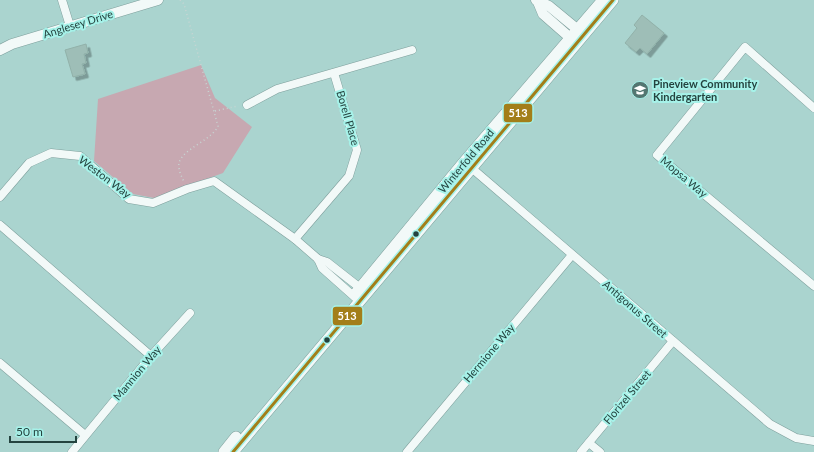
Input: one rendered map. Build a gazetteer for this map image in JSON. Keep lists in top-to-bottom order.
{
  "streets": {
    "main road": ["Winterfold Road"],
    "street": [
      "Anglesey Drive",
      "Borell Place",
      "Weston Way",
      "Mopsa Way",
      "Antigonus Street",
      "Hermione Way",
      "Mannion Way",
      "Florizel Street"
    ]
  },
  "crossings": [
    ["Borell Place", "Weston Way"],
    ["Winterfold Road", "Weston Way"],
    ["Winterfold Road", "Antigonus Street"],
    ["Antigonus Street", "Hermione Way"],
    ["Antigonus Street", "Florizel Street"]
  ],
  "places": {
    "school or university": ["Pineview Community Kindergarten"]
  },
  "lines": ["transit line 513"],
  "scale_bar": "50 m"
}
